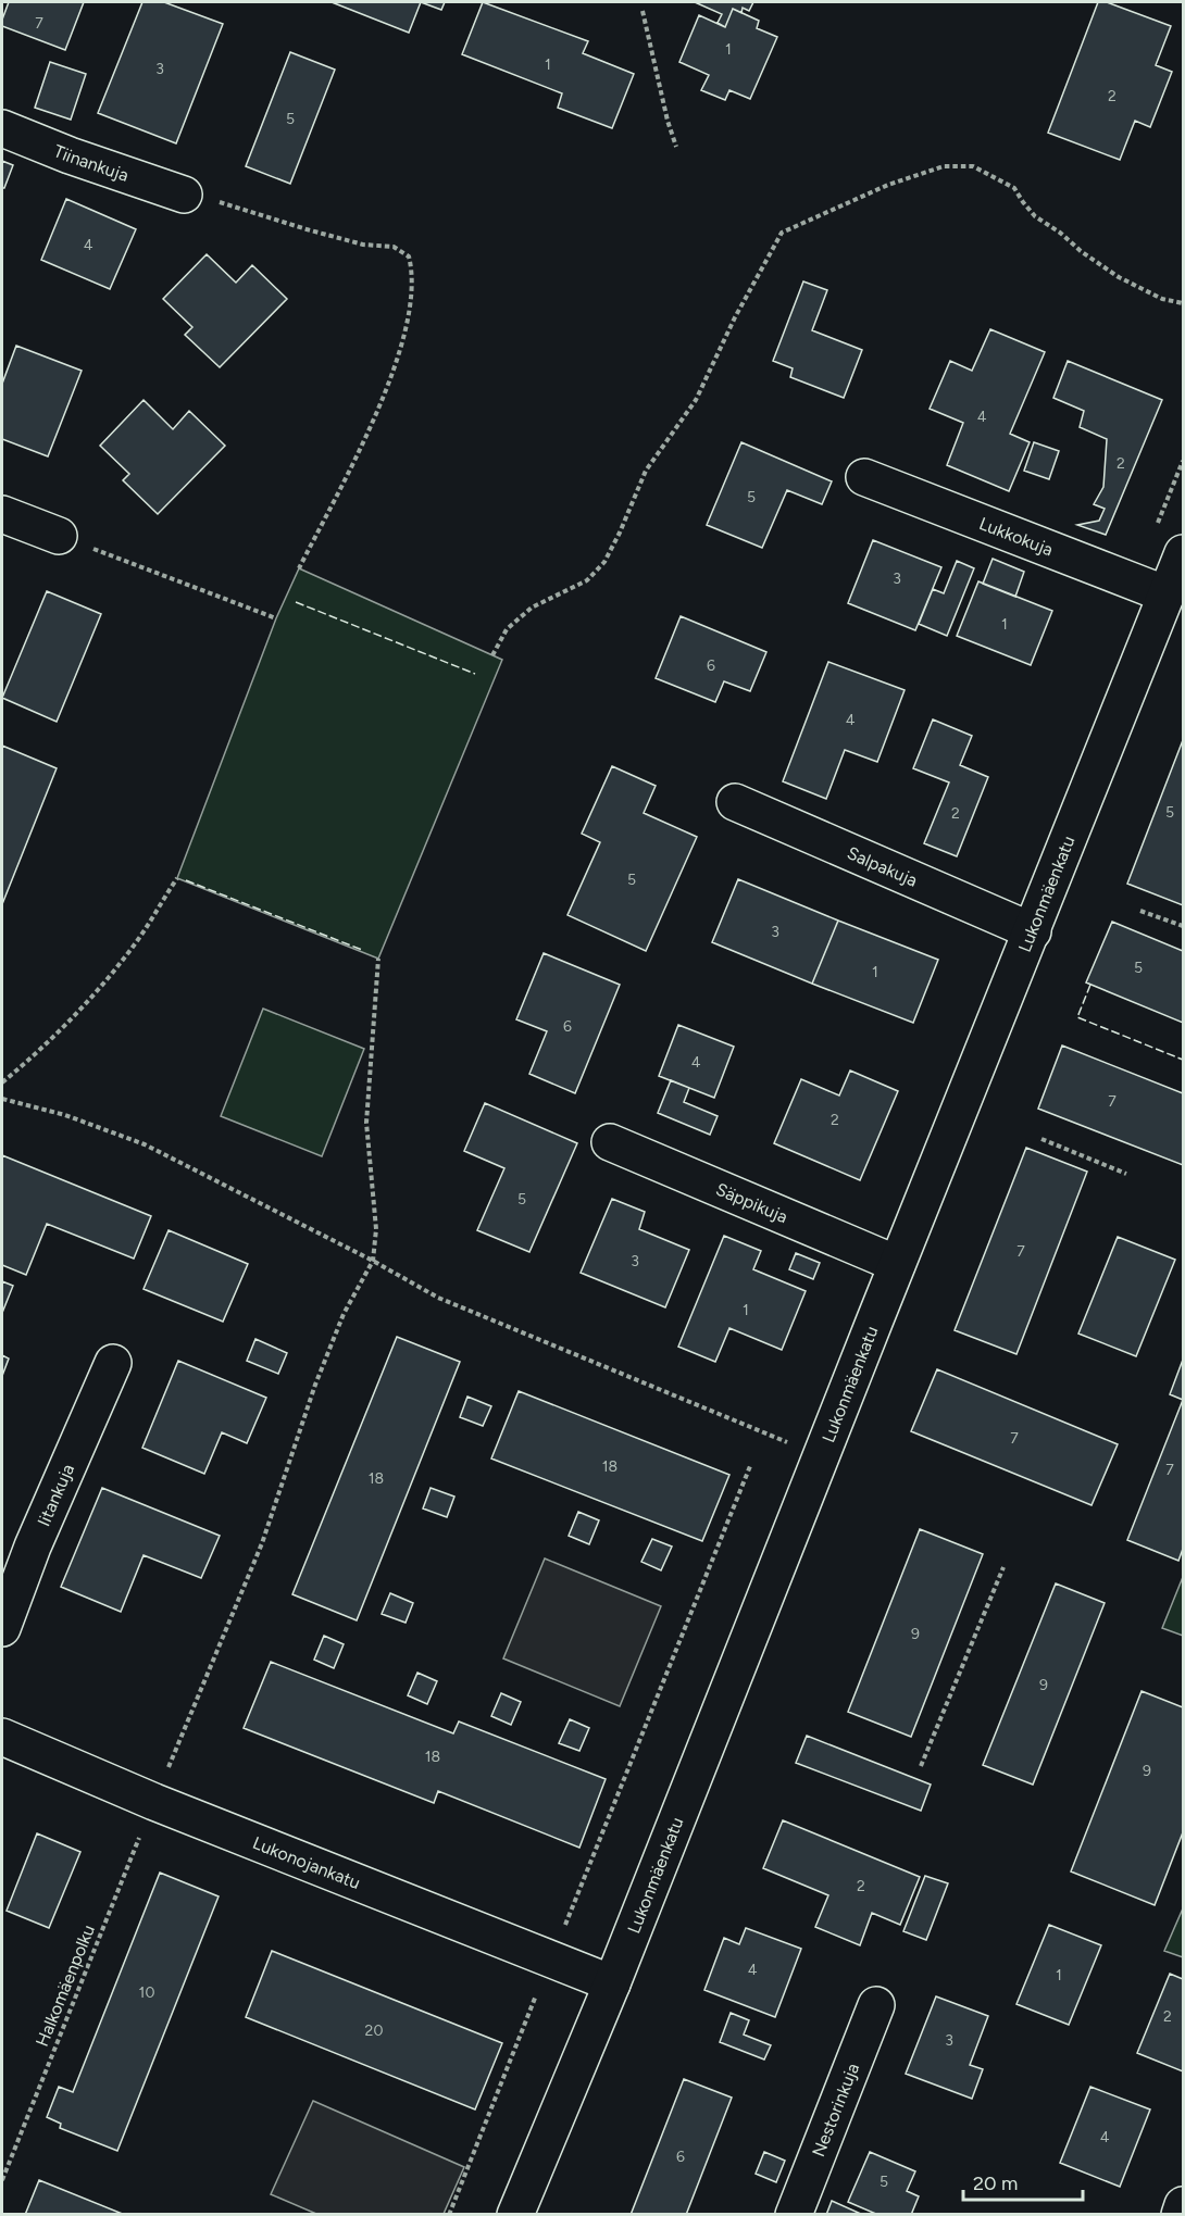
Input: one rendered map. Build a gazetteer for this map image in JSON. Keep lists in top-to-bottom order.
{
  "streets": {
    "street": [
      "Tiinankuja",
      "Lukkokuja",
      "Salpakuja",
      "Lukonmäenkatu",
      "Säppikuja",
      "Iitankuja",
      "Lukonojankatu",
      "Nestorinkuja"
    ],
    "path": ["Halkomäenpolku"]
  },
  "crossings": [
    ["Lukkokuja", "Lukonmäenkatu"],
    ["Salpakuja", "Lukonmäenkatu"],
    ["Lukonmäenkatu", "Säppikuja"],
    ["Lukonmäenkatu", "Lukonojankatu"],
    ["Lukonojankatu", "Halkomäenpolku"]
  ],
  "house_numbers": [
    "7",
    "1",
    "1",
    "3",
    "2",
    "5",
    "4",
    "4",
    "2",
    "5",
    "3",
    "1",
    "6",
    "4",
    "5",
    "2",
    "5",
    "3",
    "5",
    "1",
    "6",
    "4",
    "7",
    "2",
    "5",
    "7",
    "3",
    "1",
    "7",
    "18",
    "7",
    "18",
    "9",
    "9",
    "18",
    "9",
    "2",
    "4",
    "1",
    "10",
    "2",
    "20",
    "3",
    "4",
    "6",
    "5"
  ],
  "scale_bar": "20 m"
}
